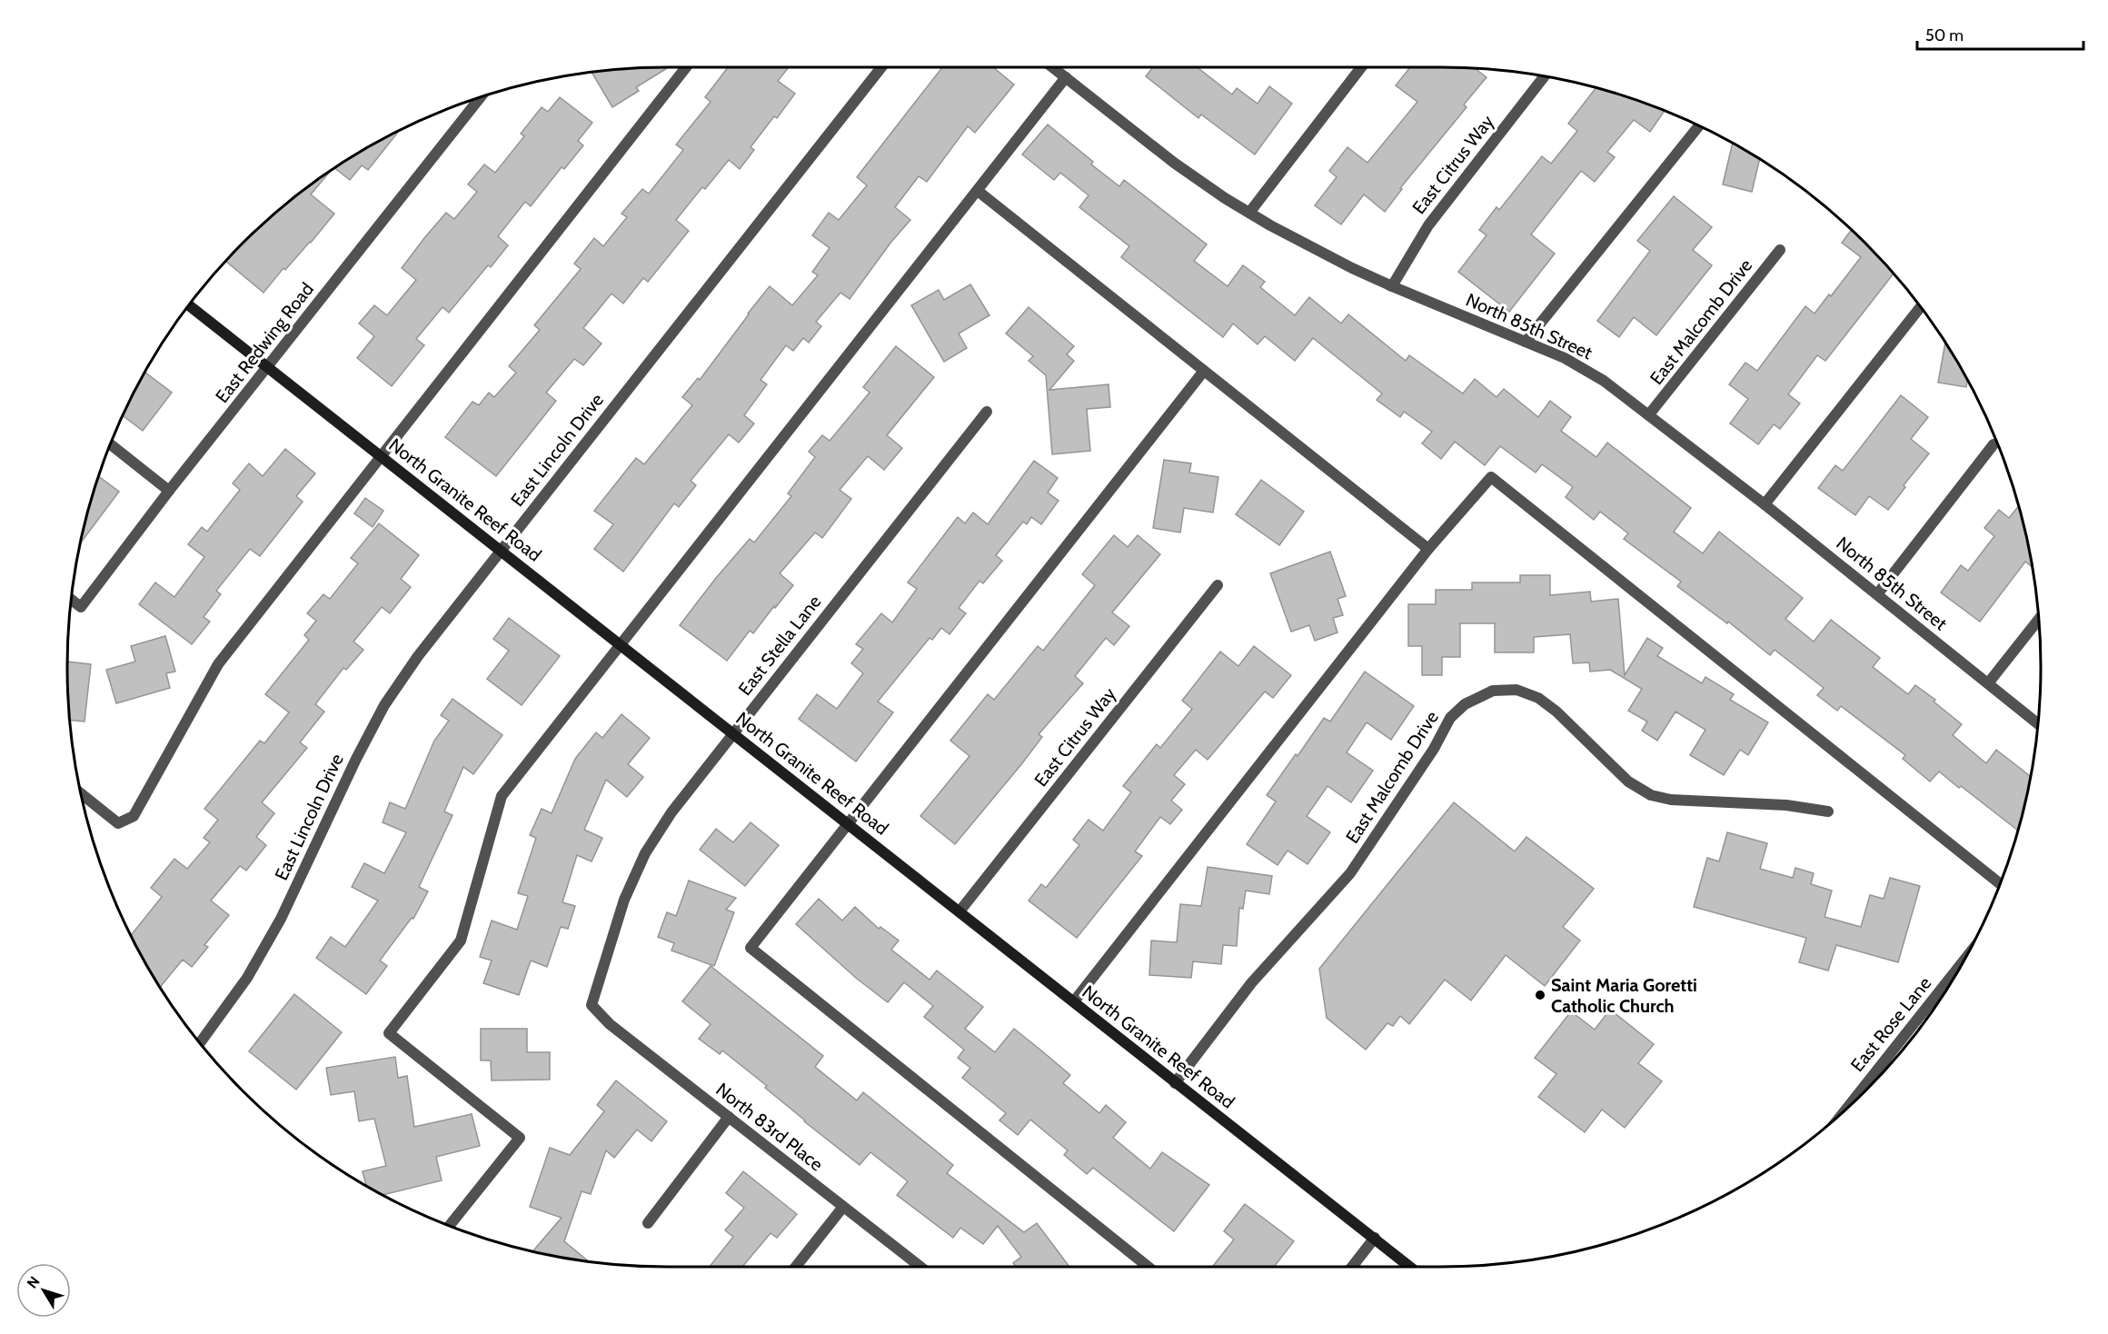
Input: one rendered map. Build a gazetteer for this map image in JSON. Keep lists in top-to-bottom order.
{
  "streets": {
    "street": [
      "East Citrus Way",
      "East Malcomb Drive",
      "North 85th Street",
      "East Redwing Road",
      "East Lincoln Drive",
      "North Granite Reef Road",
      "East Stella Lane",
      "East Rose Lane",
      "North 83rd Place"
    ]
  },
  "crossings": [
    ["East Citrus Way", "North 85th Street"],
    ["East Citrus Way", "North Granite Reef Road"],
    ["East Malcomb Drive", "North 85th Street"],
    ["East Malcomb Drive", "North Granite Reef Road"],
    ["East Redwing Road", "North Granite Reef Road"],
    ["East Lincoln Drive", "North Granite Reef Road"],
    ["North Granite Reef Road", "East Stella Lane"],
    ["East Stella Lane", "North 83rd Place"]
  ],
  "places": ["Saint Maria Goretti Catholic Church"],
  "scale_bar": "50 m",
  "north": "top left"
}
